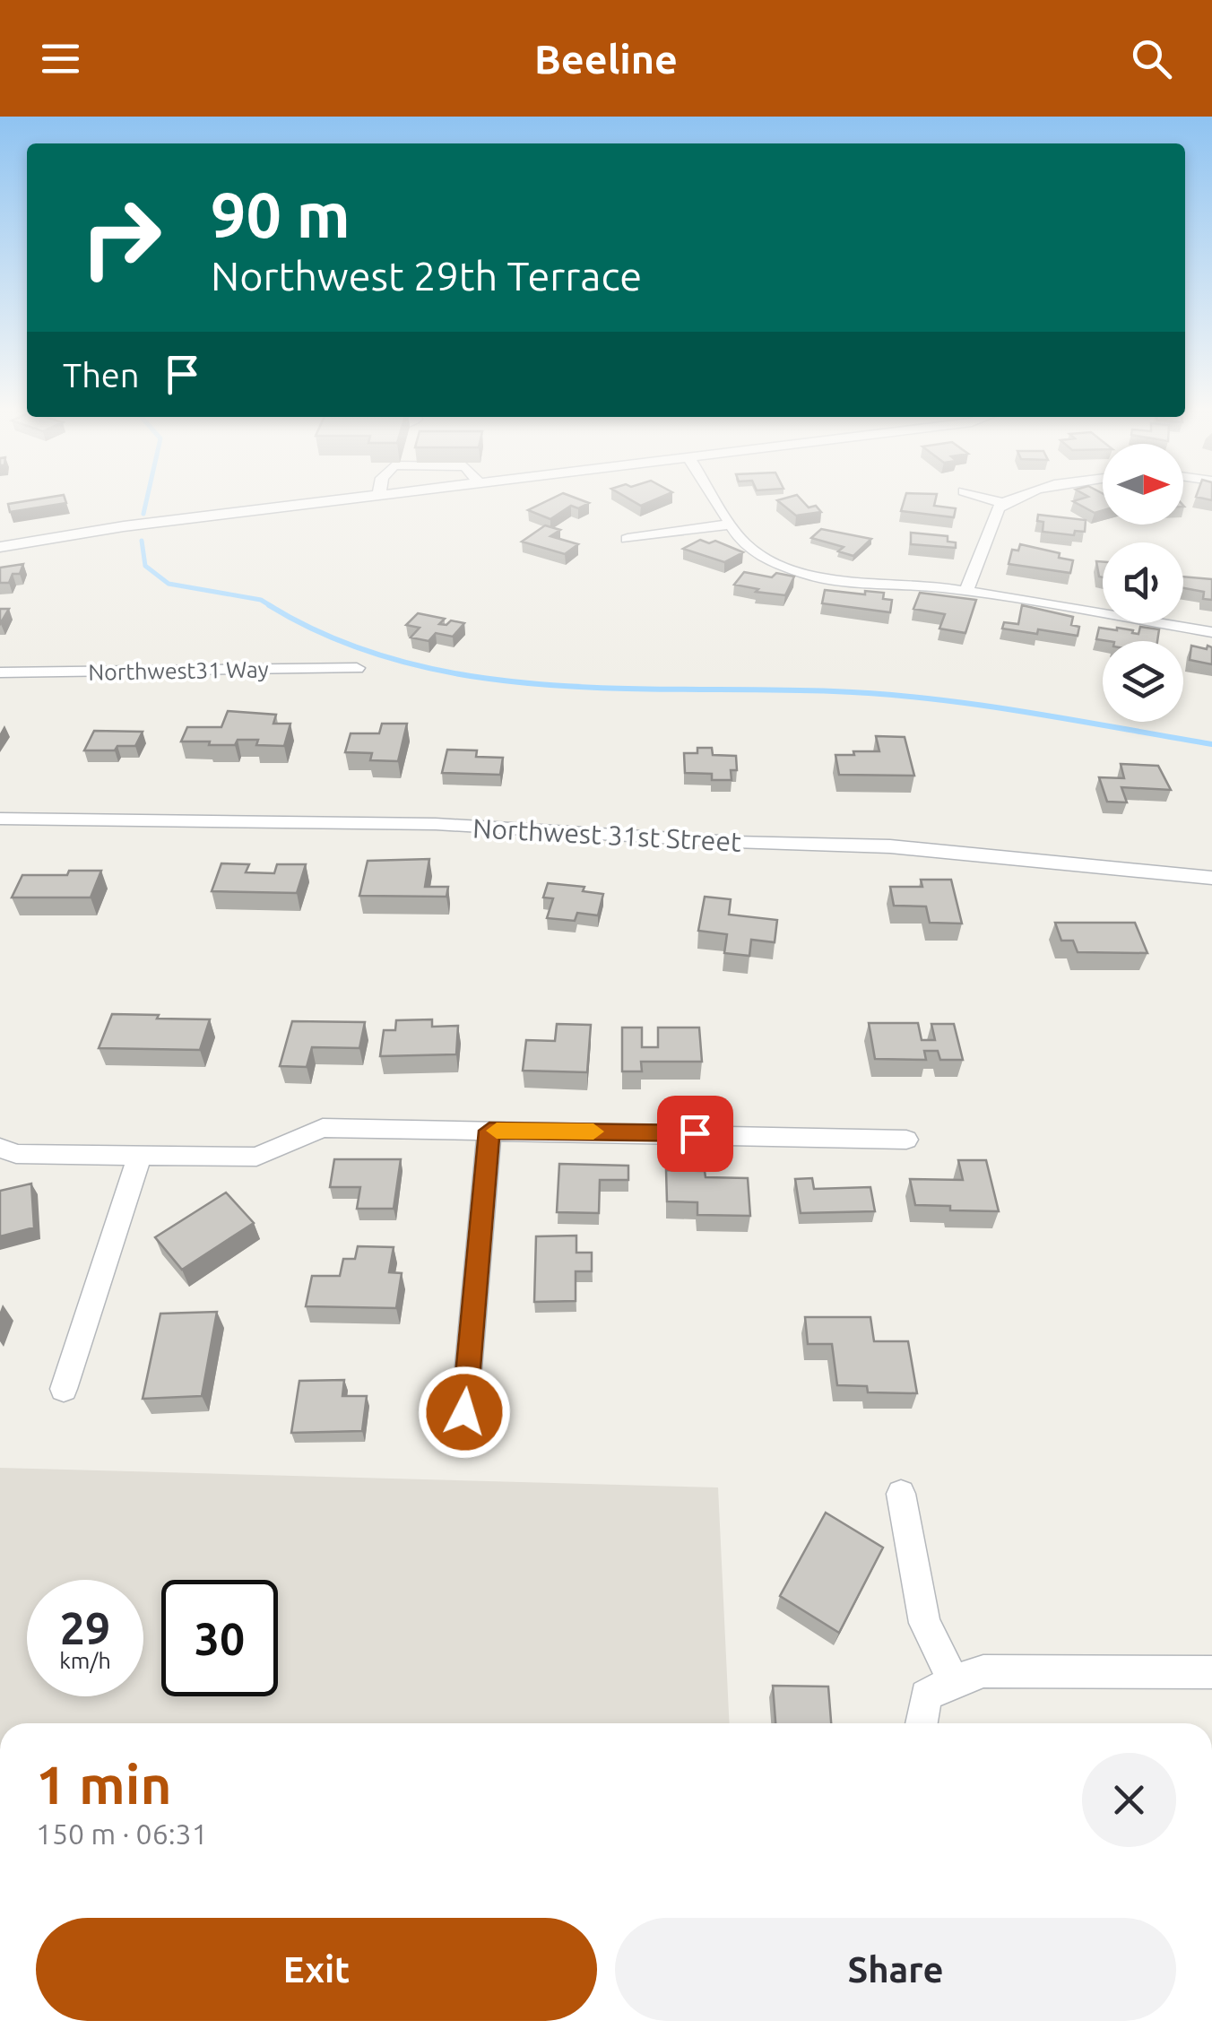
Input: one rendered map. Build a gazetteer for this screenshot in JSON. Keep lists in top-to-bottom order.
{
  "streets": {
    "street": ["Northwest31 Way", "Northwest 31st Street"]
  },
  "north": "right",
  "page": {
    "header": "Beeline",
    "turn": ["90 m", "Northwest 29th Terrace"],
    "then": "Then",
    "speed": "29 km/h",
    "limit": "30",
    "heading": ["1 min", "150 m · 06:31"],
    "buttons": ["Exit", "Share"]
  }
}
